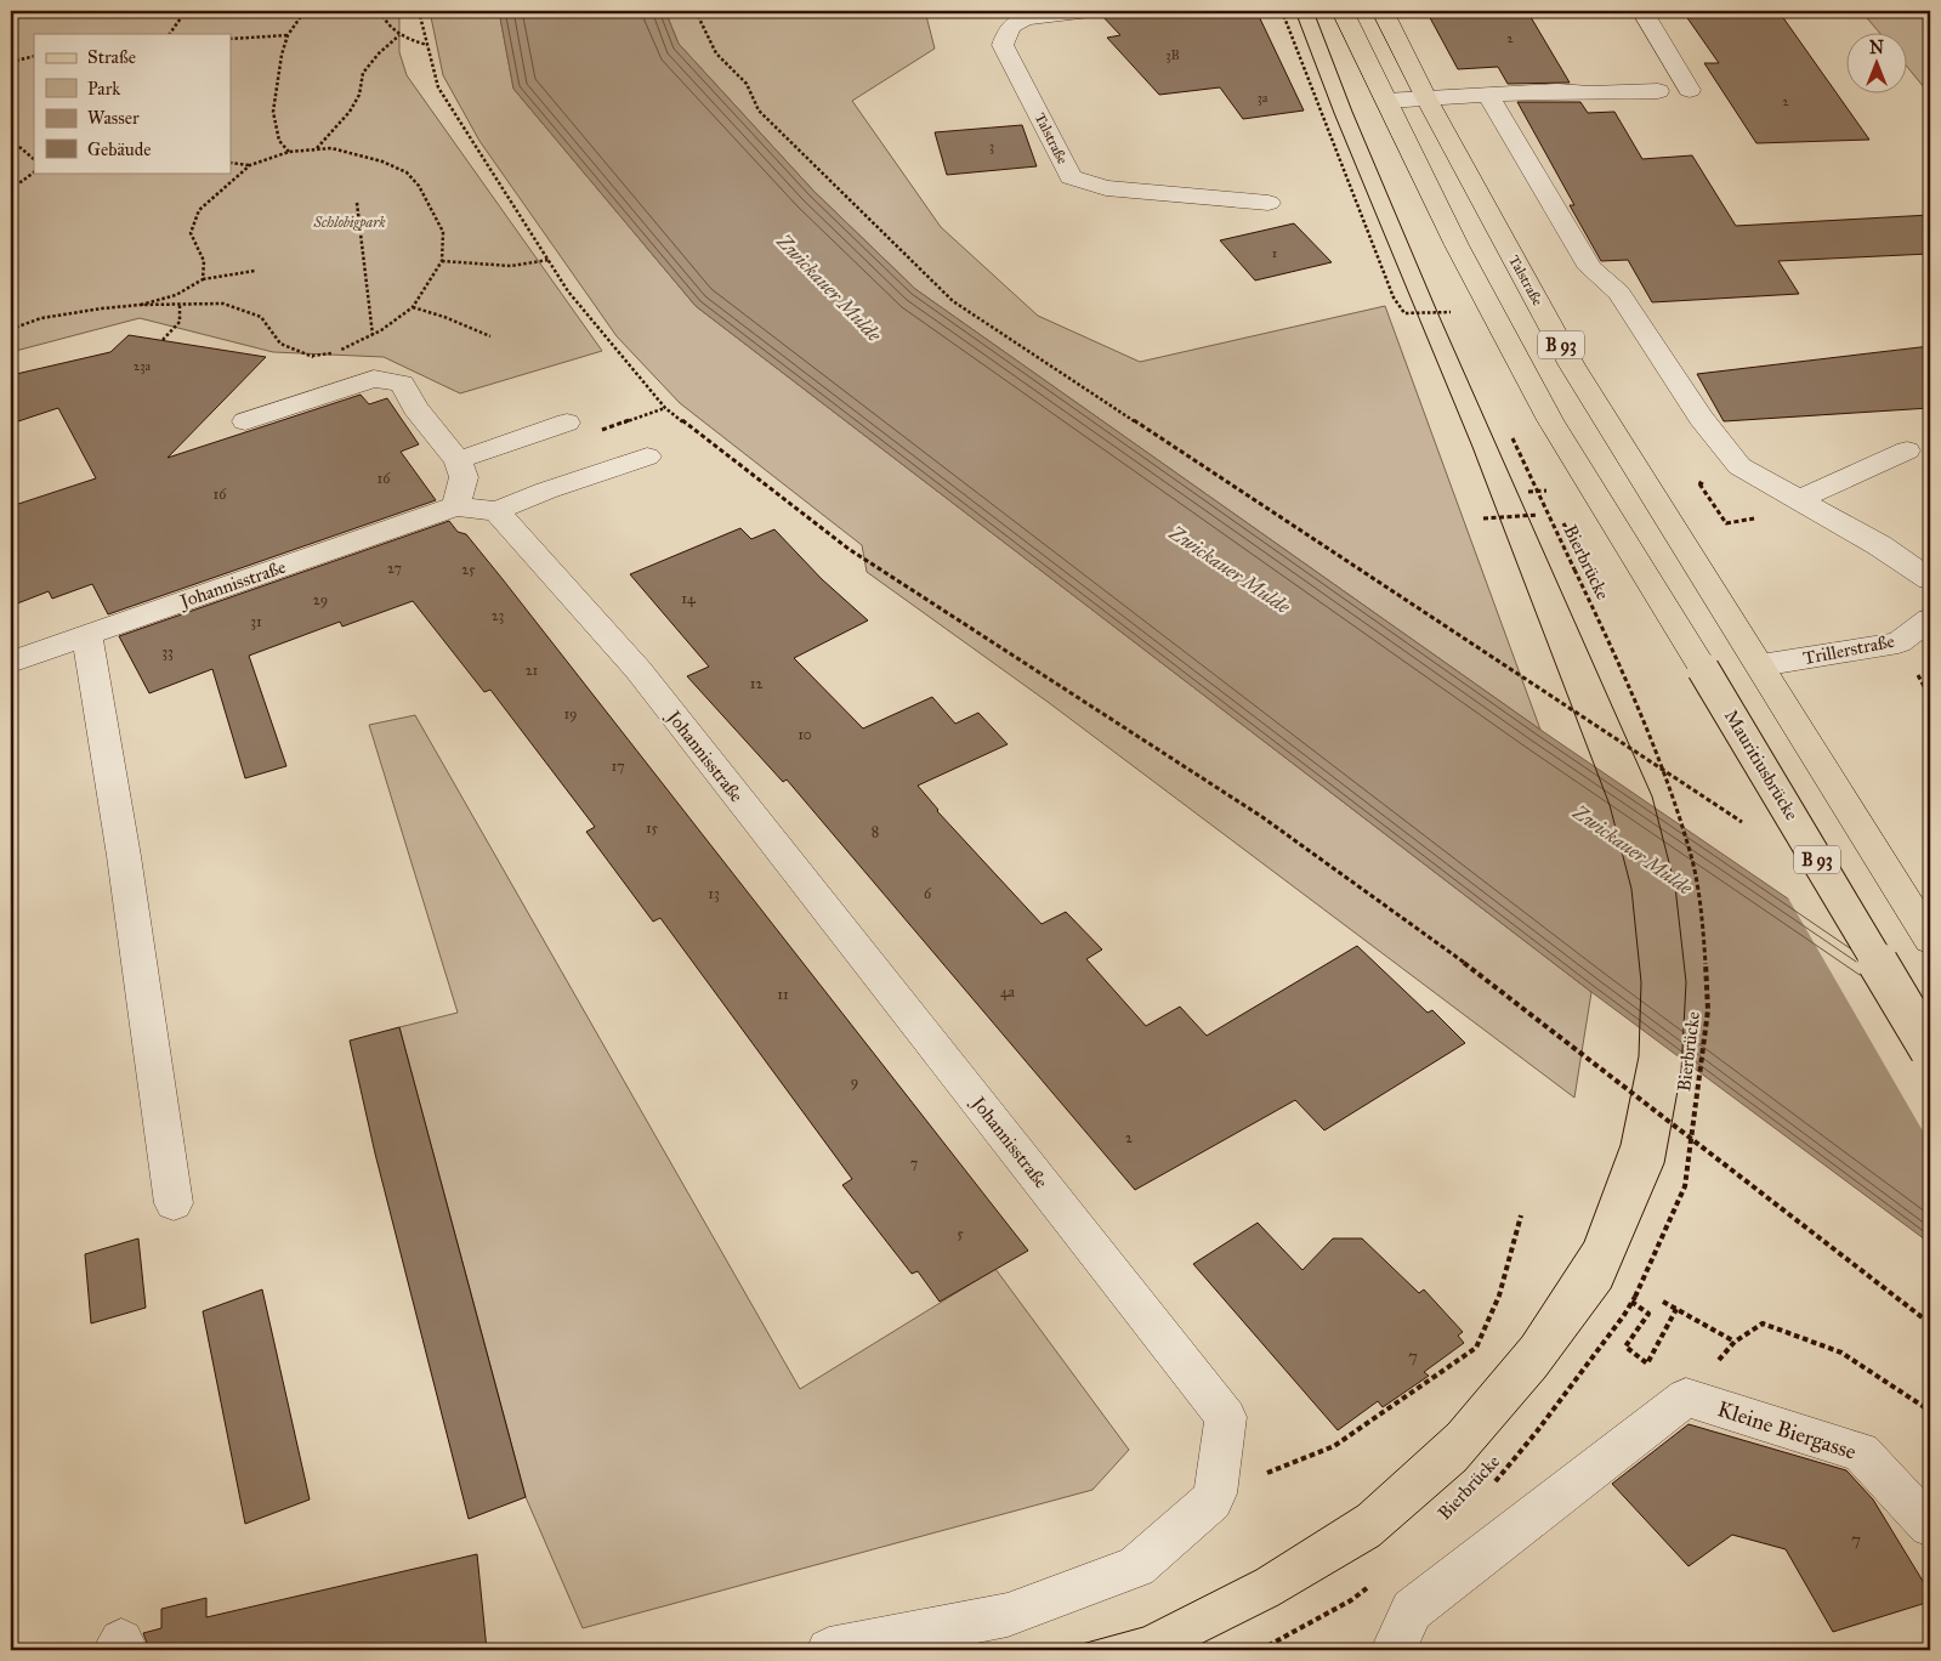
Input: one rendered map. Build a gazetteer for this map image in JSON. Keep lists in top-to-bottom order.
{
  "streets": {
    "main road": ["Talstraße", "B 93", "Mauritiusbrücke"],
    "street": ["Johannisstraße", "Trillerstraße", "Kleine Biergasse"],
    "path": ["Bierbrücke"]
  },
  "crossings": [
    ["Talstraße", "B 93"],
    ["Talstraße", "Trillerstraße"],
    ["B 93", "Trillerstraße"],
    ["B 93", "Mauritiusbrücke"]
  ],
  "water": ["Zwickauer Mulde"],
  "parks": ["Schlobigpark"],
  "house_numbers": [
    "2",
    "3B",
    "3a",
    "2",
    "3",
    "1",
    "23a",
    "16",
    "16",
    "27",
    "25",
    "14",
    "29",
    "23",
    "31",
    "33",
    "21",
    "12",
    "19",
    "10",
    "17",
    "15",
    "8",
    "13",
    "6",
    "4a",
    "11",
    "9",
    "2",
    "7",
    "5",
    "7",
    "7"
  ],
  "legend": [
    "Straße",
    "Park",
    "Wasser",
    "Gebäude"
  ],
  "north": "top"
}
